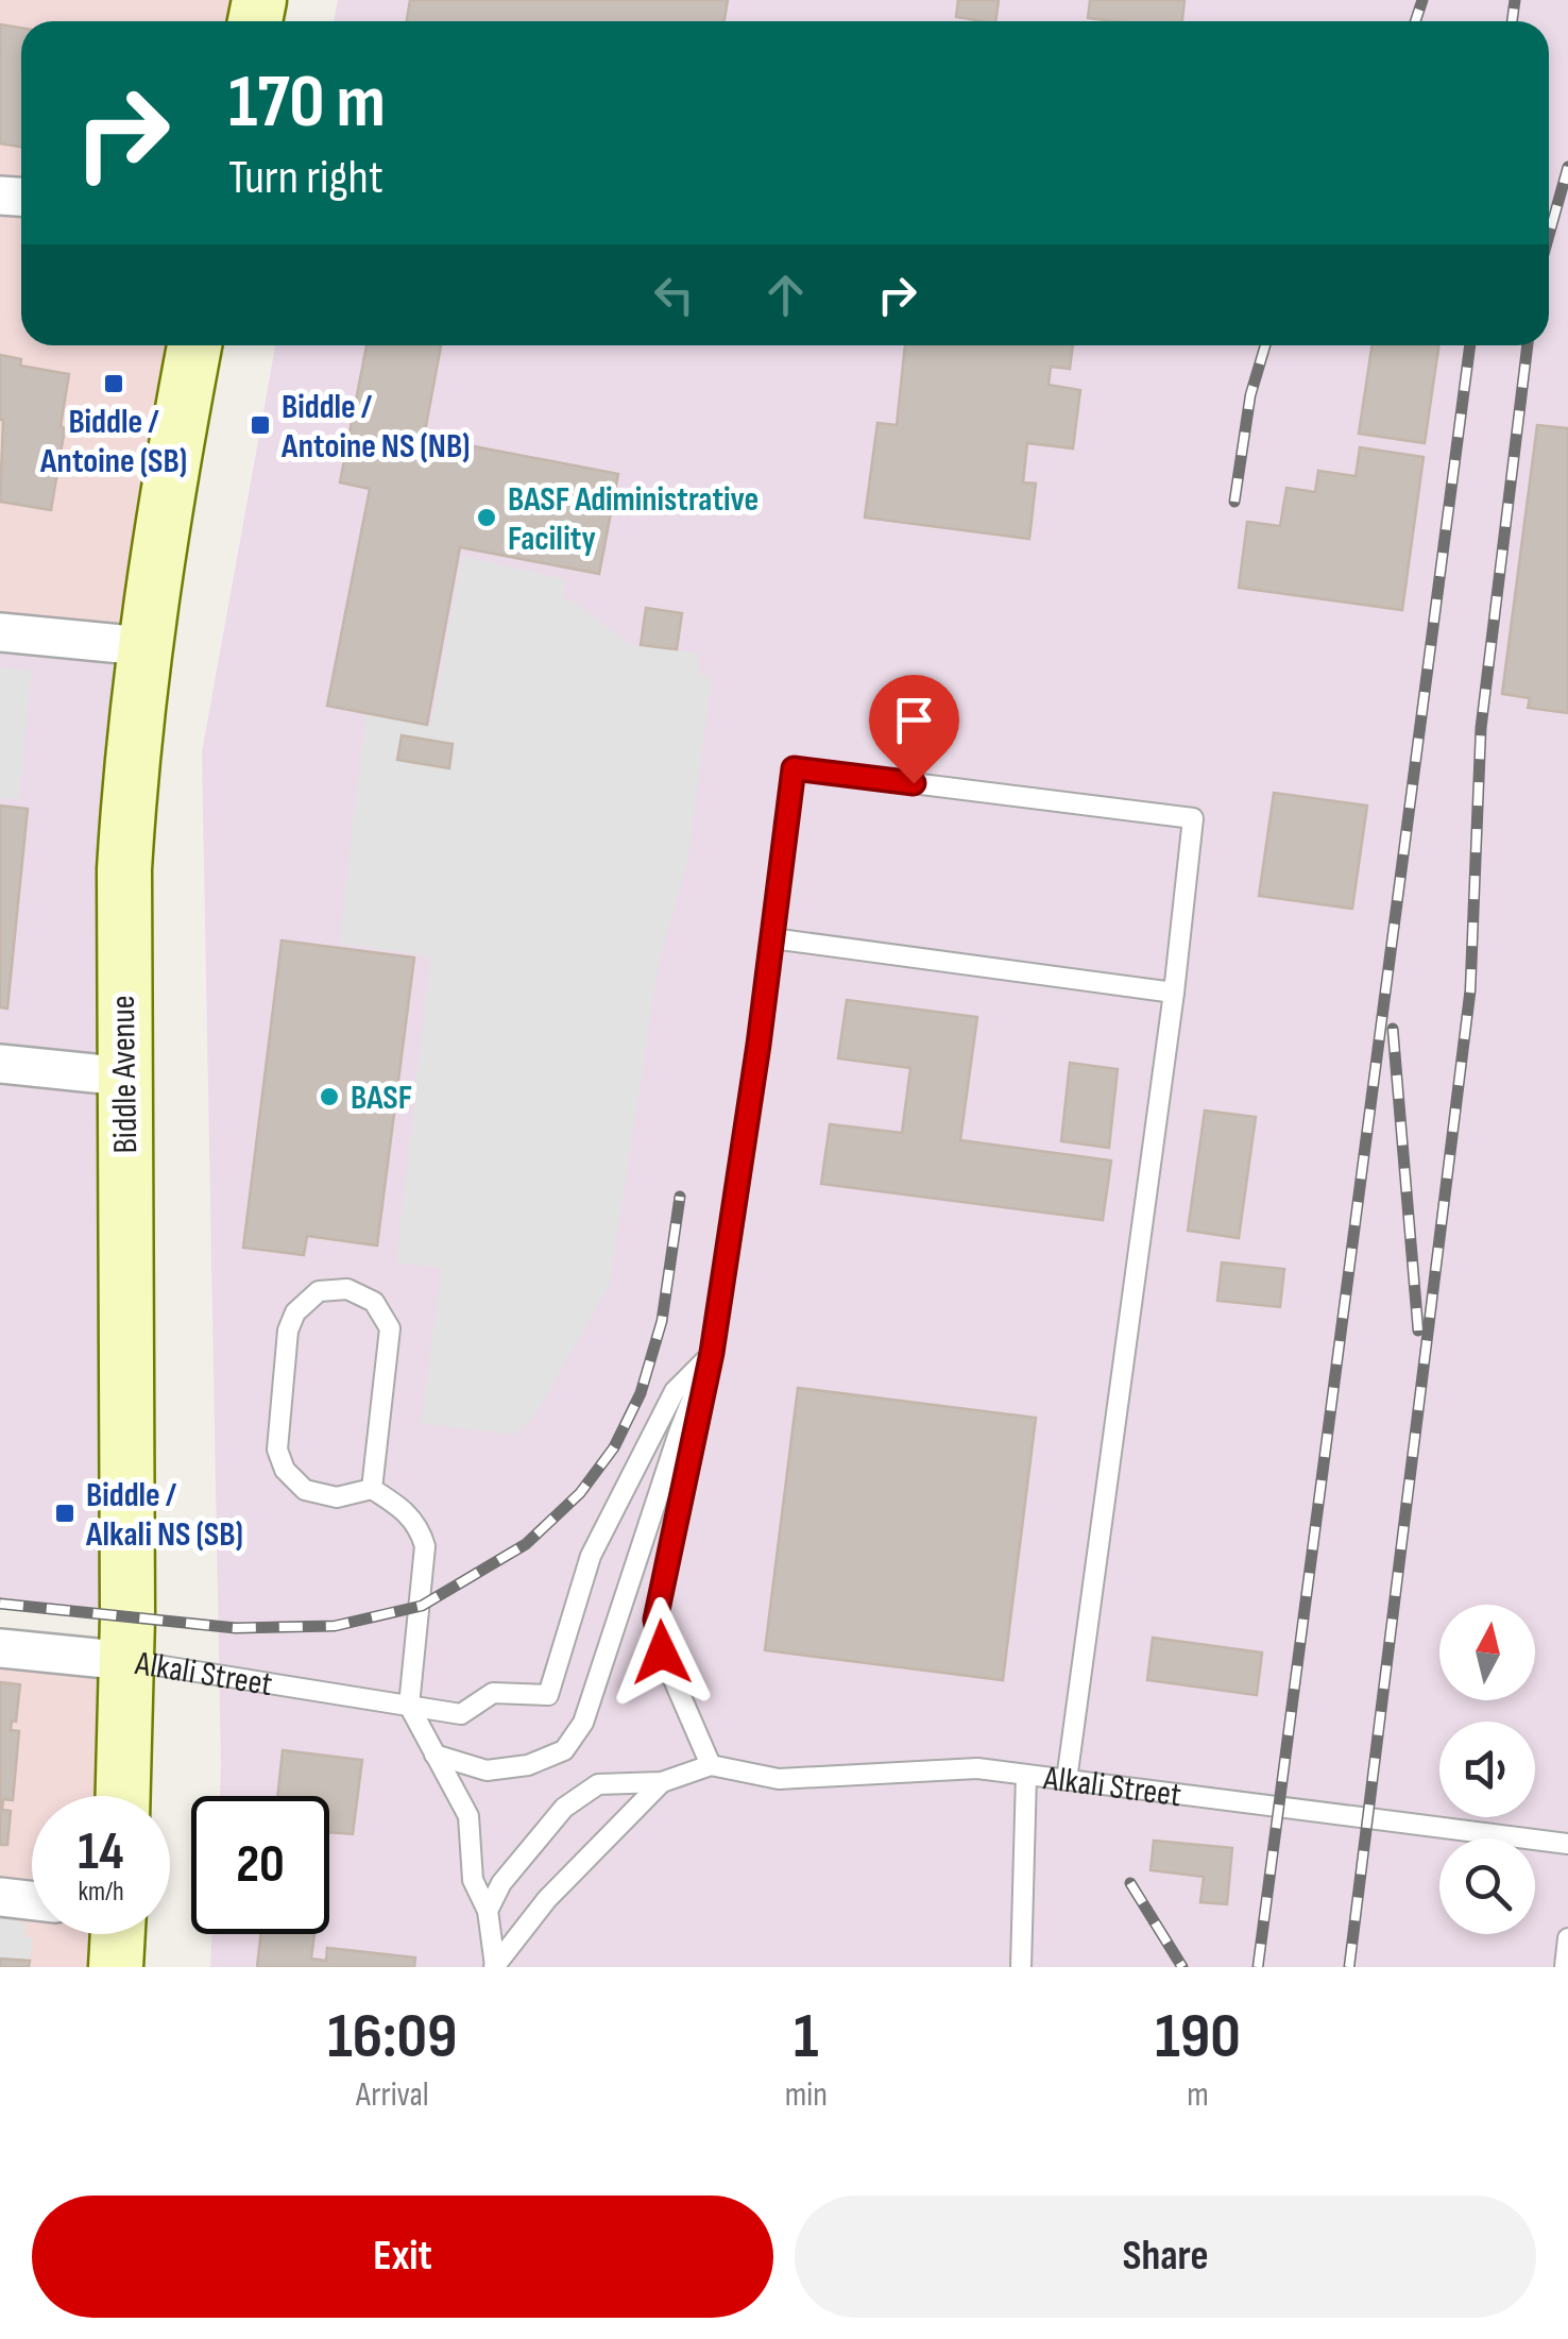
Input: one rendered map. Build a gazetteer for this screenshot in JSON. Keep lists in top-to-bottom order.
{
  "streets": {
    "main road": ["Biddle Avenue"],
    "street": ["Alkali Street"]
  },
  "crossings": [
    ["Biddle Avenue", "Alkali Street"]
  ],
  "places": {
    "transit": ["Biddle / Antoine (SB)", "Biddle / Antoine NS (NB)", "Biddle / Alkali NS (SB)"],
    "other": ["BASF Adiministrative Facility", "BASF"]
  },
  "north": "top",
  "page": {
    "turn": ["170 m", "Turn right"],
    "speed": "14 km/h",
    "limit": "20",
    "eta": [
      "16:09",
      "Arrival",
      "1",
      "min",
      "190",
      "m"
    ],
    "buttons": ["Exit", "Share"]
  }
}
